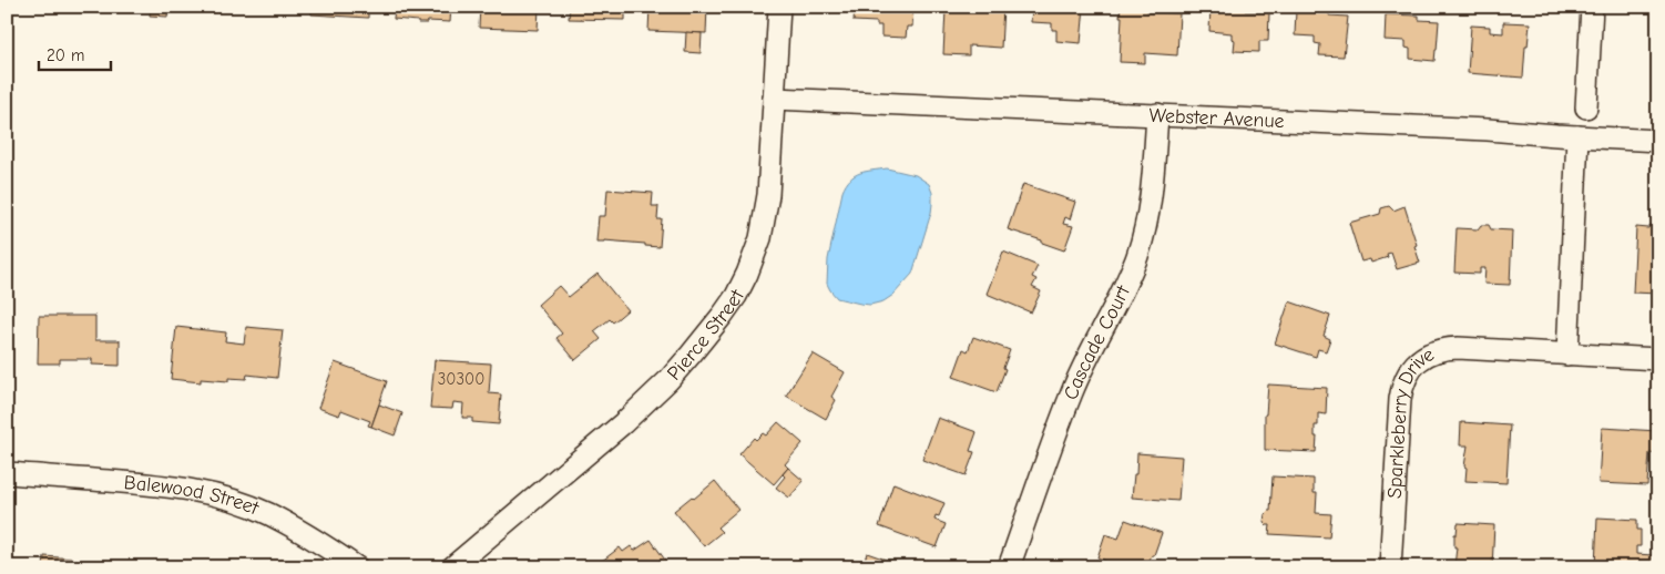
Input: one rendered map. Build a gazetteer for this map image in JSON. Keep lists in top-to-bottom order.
{
  "streets": {
    "street": [
      "Webster Avenue",
      "Pierce Street",
      "Cascade Court",
      "Sparkleberry Drive",
      "Balewood Street"
    ]
  },
  "crossings": [
    ["Webster Avenue", "Pierce Street"],
    ["Webster Avenue", "Cascade Court"]
  ],
  "house_numbers": ["30300"],
  "scale_bar": "20 m"
}
